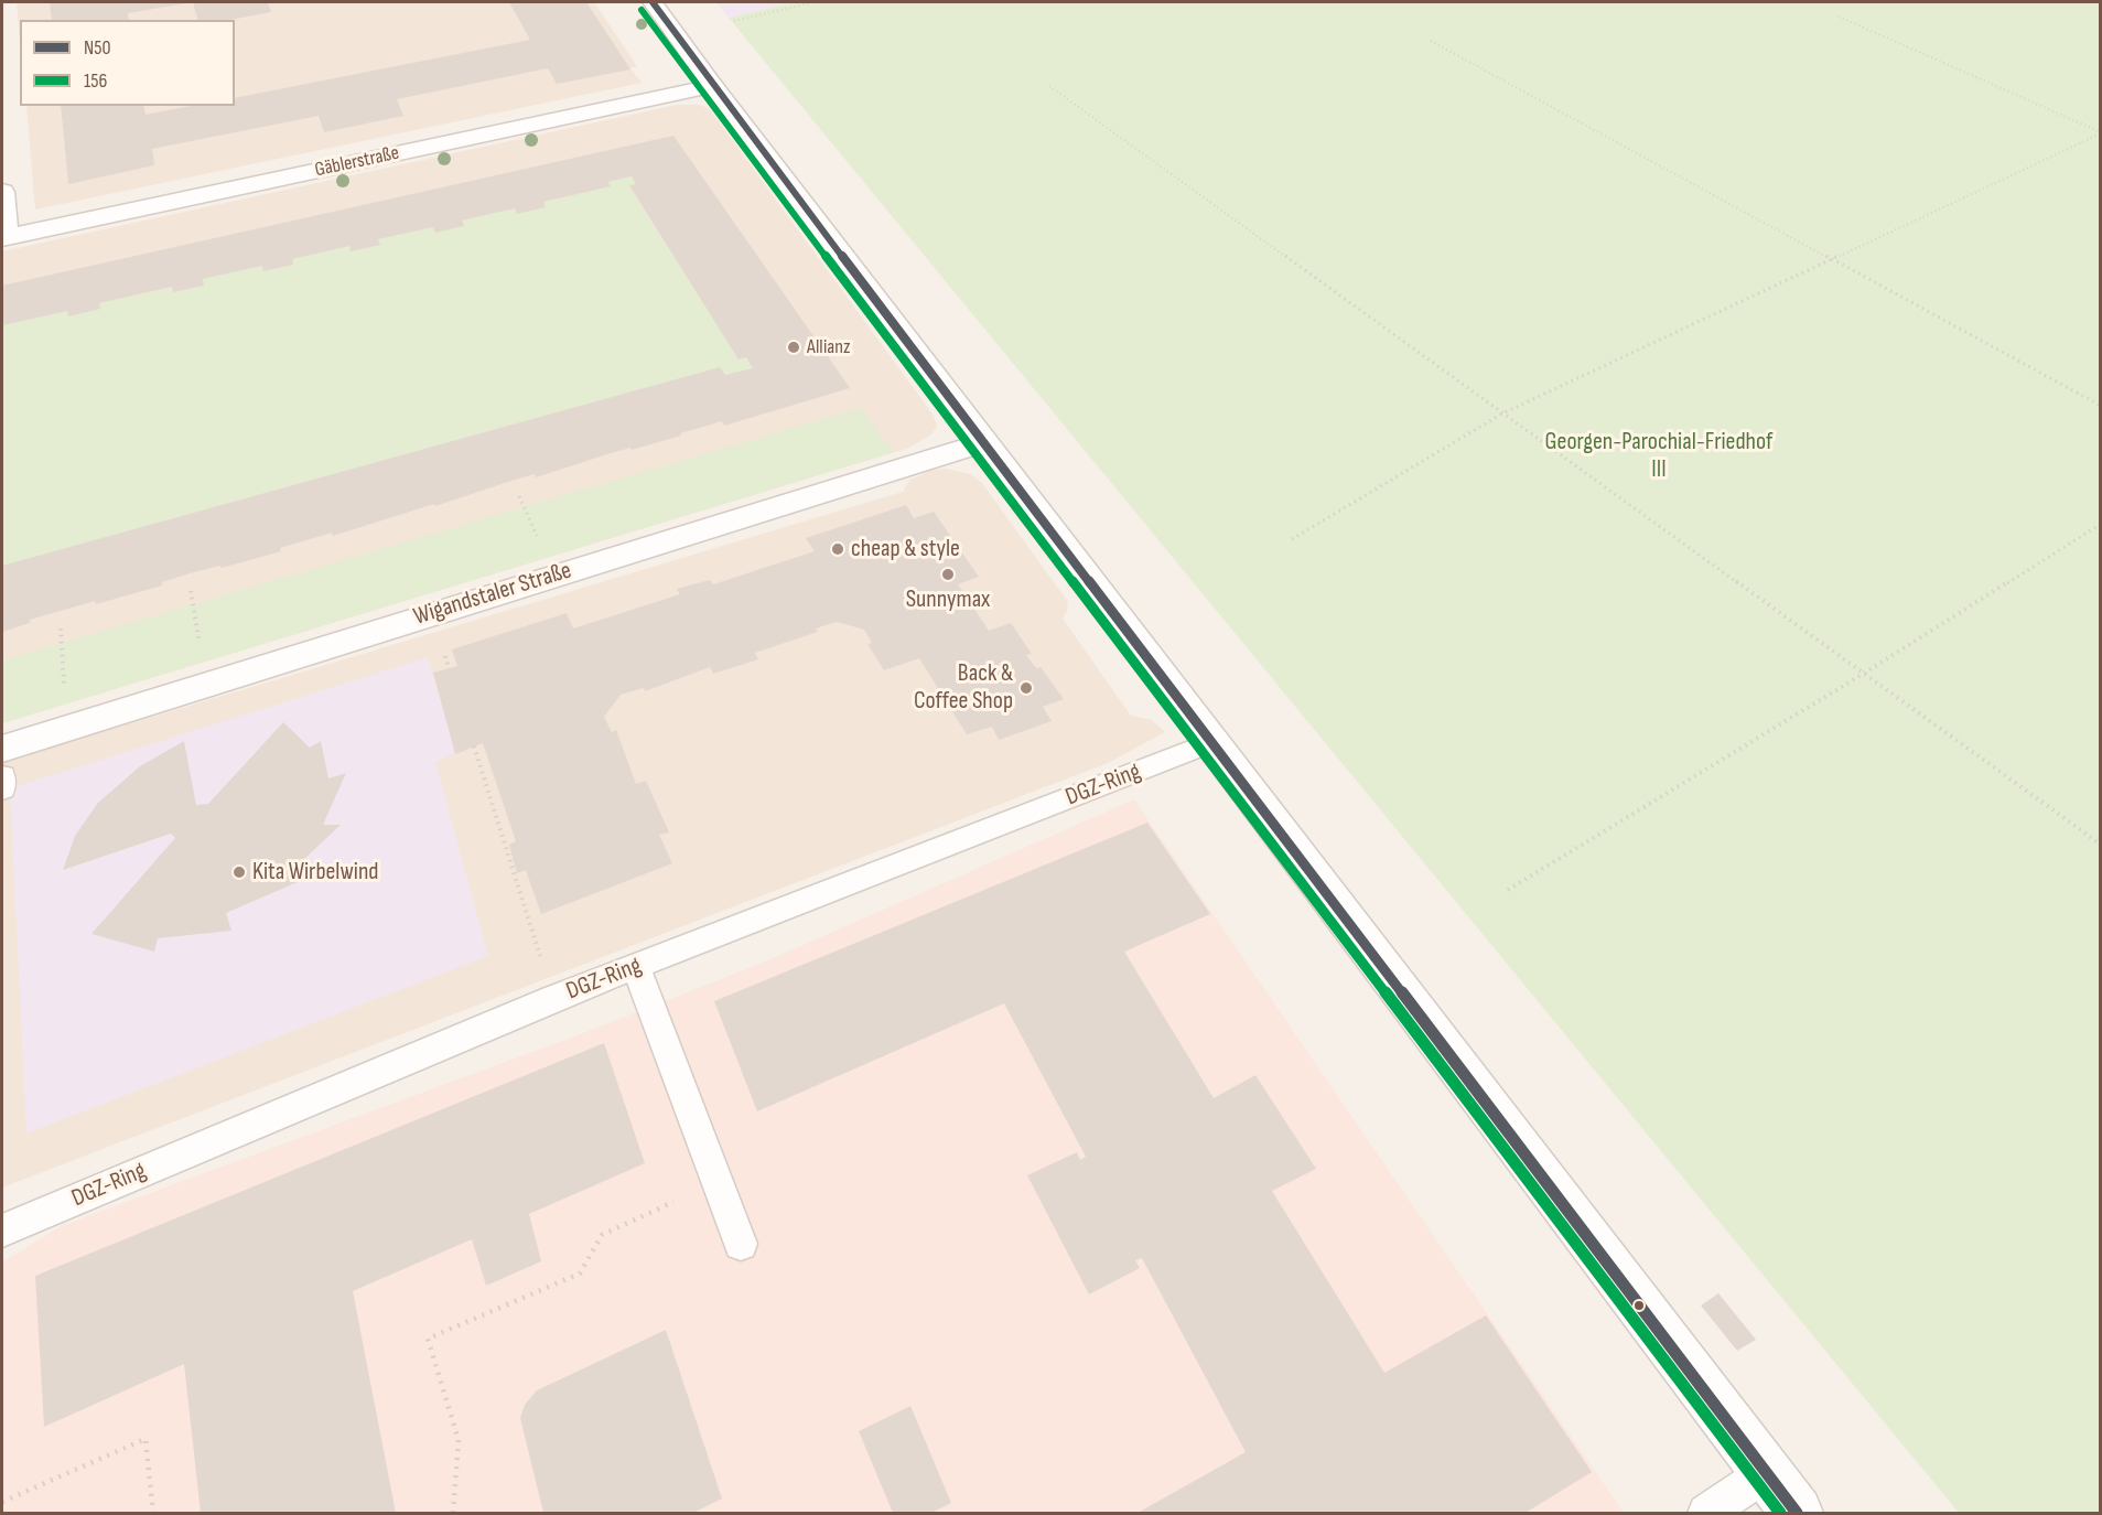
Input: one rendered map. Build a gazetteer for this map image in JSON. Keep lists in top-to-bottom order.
{
  "streets": {
    "street": ["Gäblerstraße", "Wigandstaler Straße"],
    "lane": ["DGZ-Ring"]
  },
  "parks": ["Georgen-Parochial-Friedhof III"],
  "places": [
    "Allianz",
    "cheap & style",
    "Sunnymax",
    "Back & Coffee Shop",
    "Kita Wirbelwind"
  ],
  "lines": ["transit line N50", "transit line 156"],
  "legend": ["N50", "156"]
}
